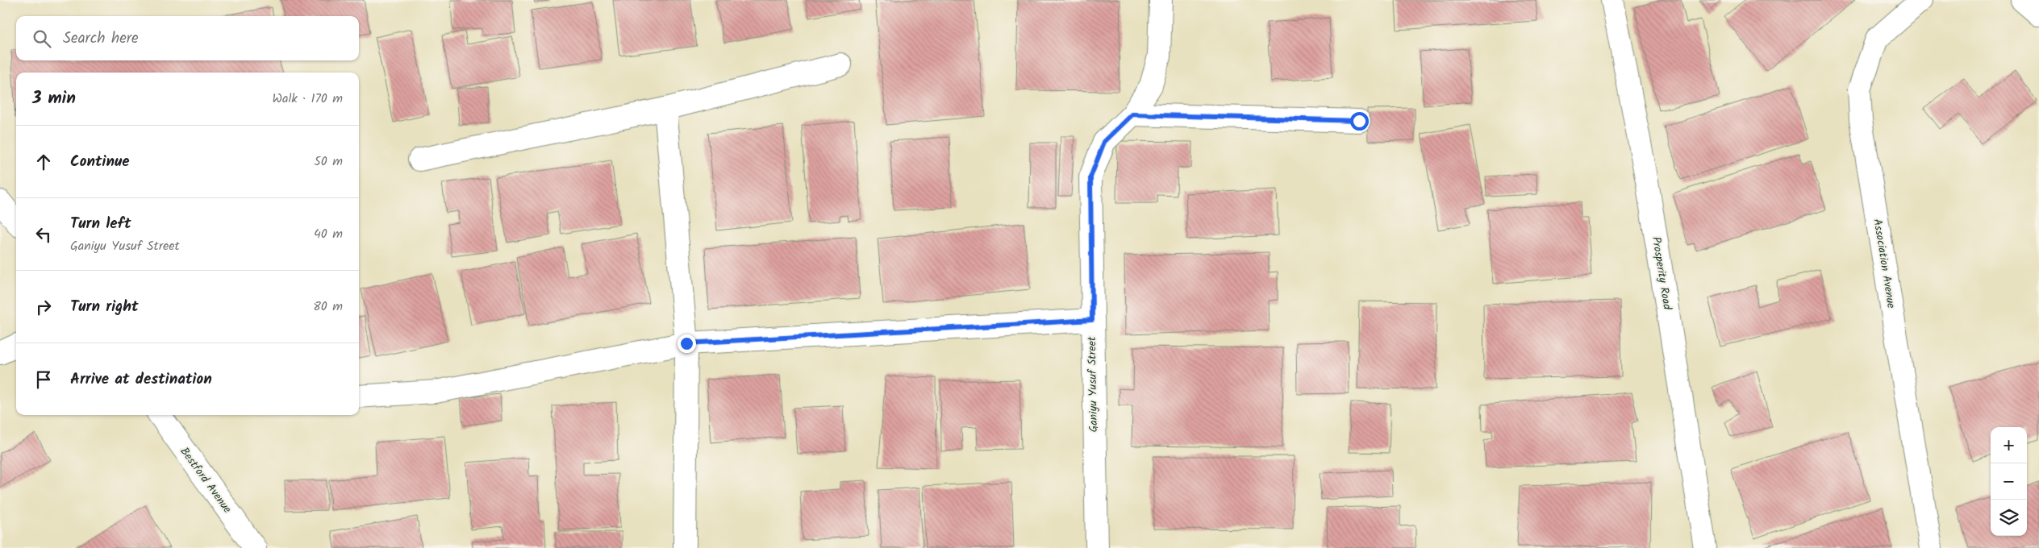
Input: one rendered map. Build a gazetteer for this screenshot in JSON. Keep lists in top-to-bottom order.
{
  "streets": {
    "street": [
      "Association Avenue",
      "Prosperity Road",
      "Ganiyu Yusuf Street",
      "Bestford Avenue"
    ]
  },
  "page": {
    "search": "Search here",
    "heading": ["3 min", "Walk · 170 m"],
    "list": [
      ["Continue", "50 m"],
      ["Turn left", "Ganiyu Yusuf Street", "40 m"],
      ["Turn right", "80 m"],
      "Arrive at destination"
    ],
    "map_buttons": ["+", "−"]
  }
}
